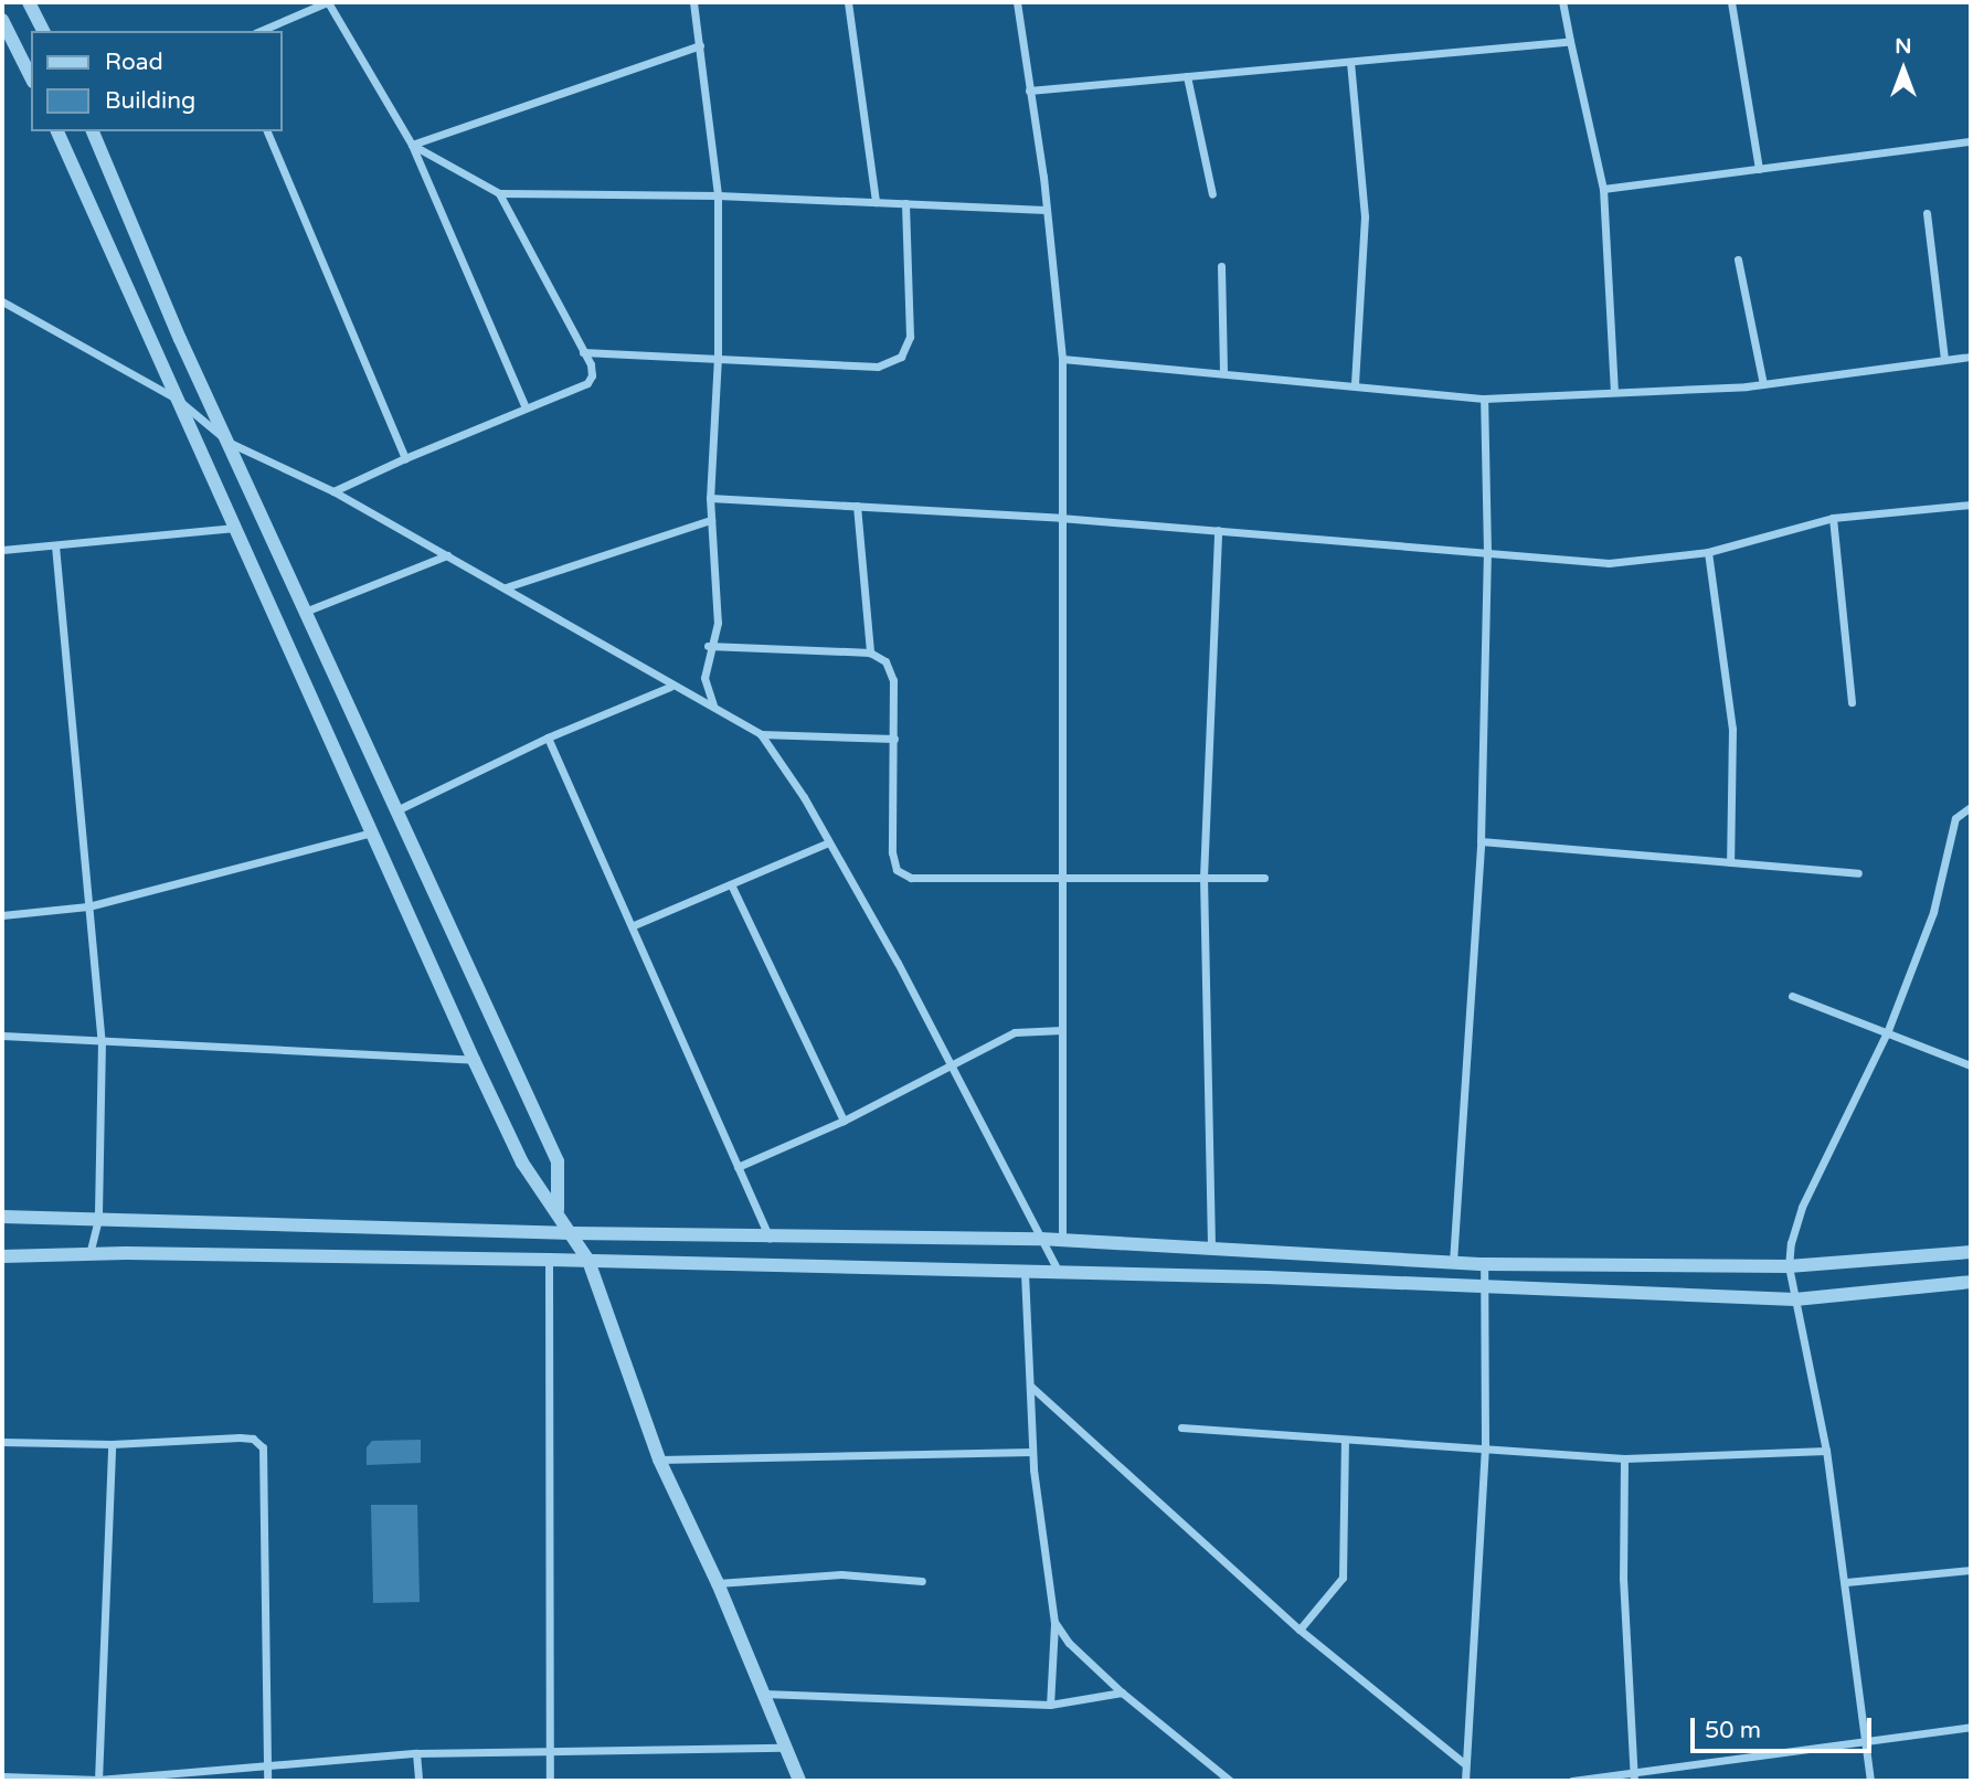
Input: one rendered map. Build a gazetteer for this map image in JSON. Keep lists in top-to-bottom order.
{
  "legend": ["Road", "Building"],
  "scale_bar": "50 m",
  "north": "top"
}
